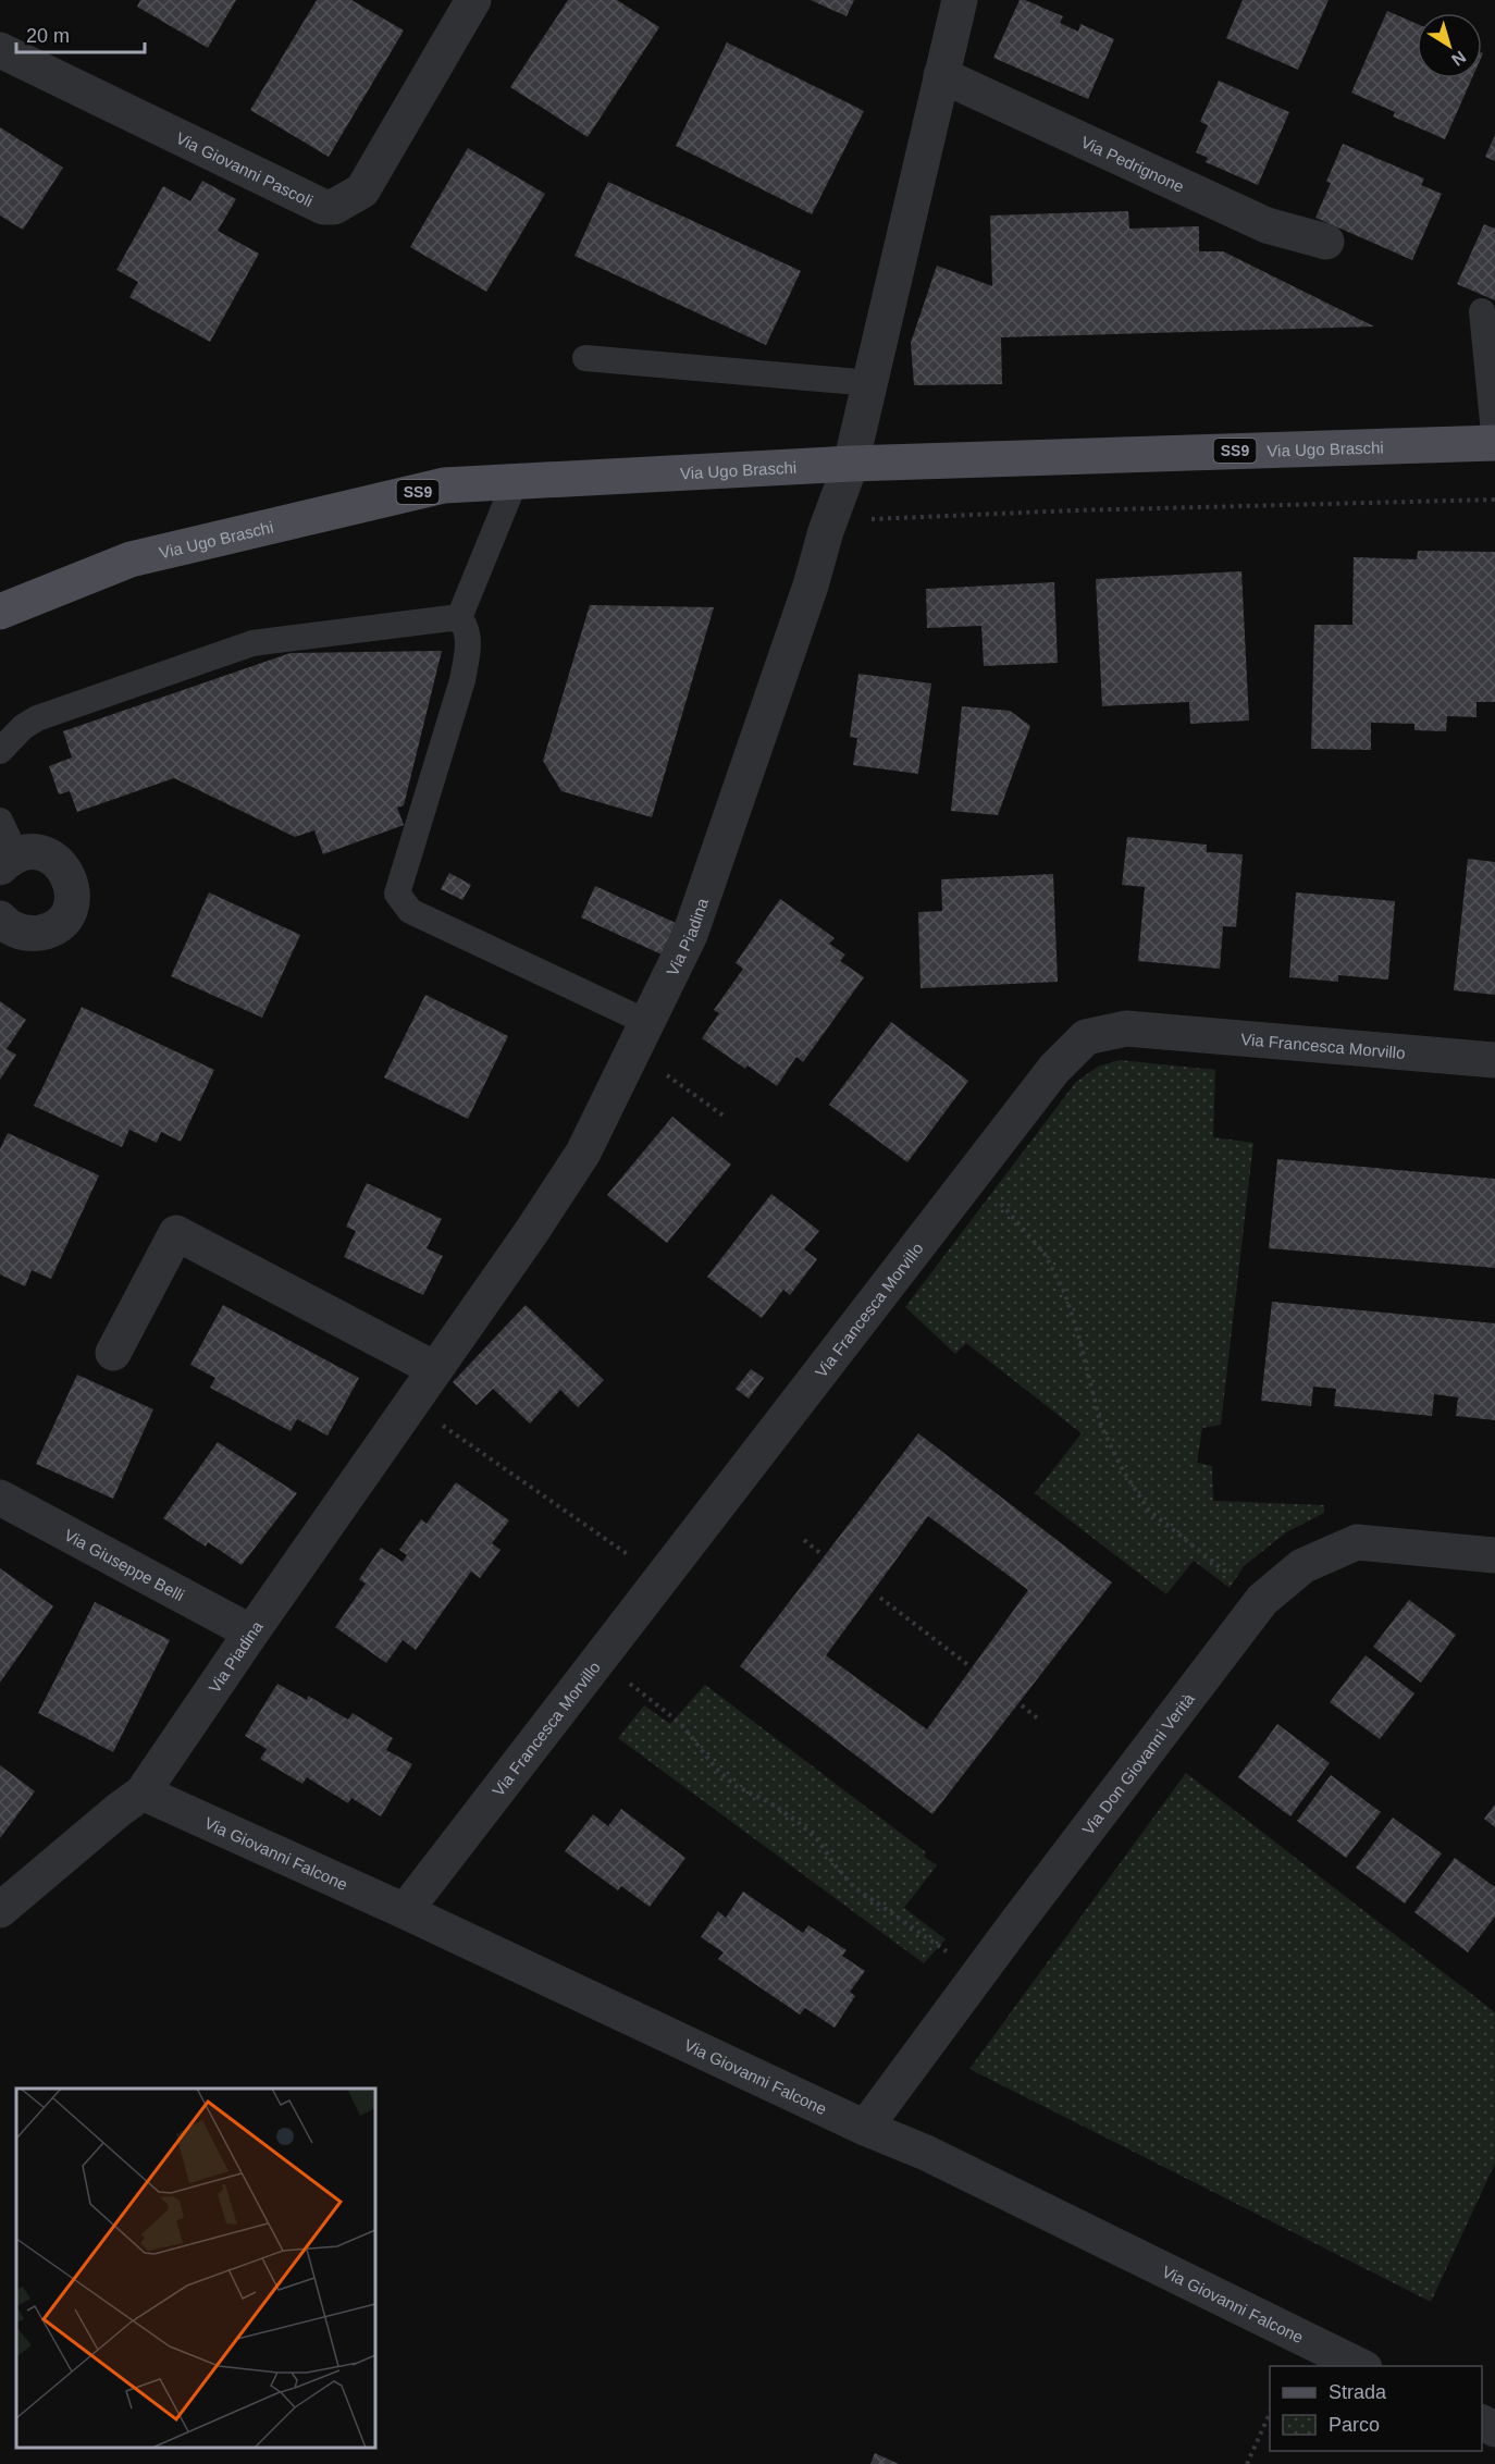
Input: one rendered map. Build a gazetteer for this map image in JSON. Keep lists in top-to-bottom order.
{
  "streets": {
    "main road": ["Via Ugo Braschi", "SS9"],
    "street": [
      "Via Pedrignone",
      "Via Giovanni Pascoli",
      "Via Piadina",
      "Via Francesca Morvillo",
      "Via Giuseppe Belli",
      "Via Don Giovanni Verità",
      "Via Giovanni Falcone"
    ]
  },
  "crossings": [
    ["Via Ugo Braschi", "Via Piadina"],
    ["Via Piadina", "Via Giuseppe Belli"],
    ["Via Piadina", "Via Giovanni Falcone"],
    ["Via Francesca Morvillo", "Via Giovanni Falcone"],
    ["Via Don Giovanni Verità", "Via Giovanni Falcone"]
  ],
  "legend": ["Strada", "Parco"],
  "scale_bar": "20 m",
  "north": "bottom right"
}
